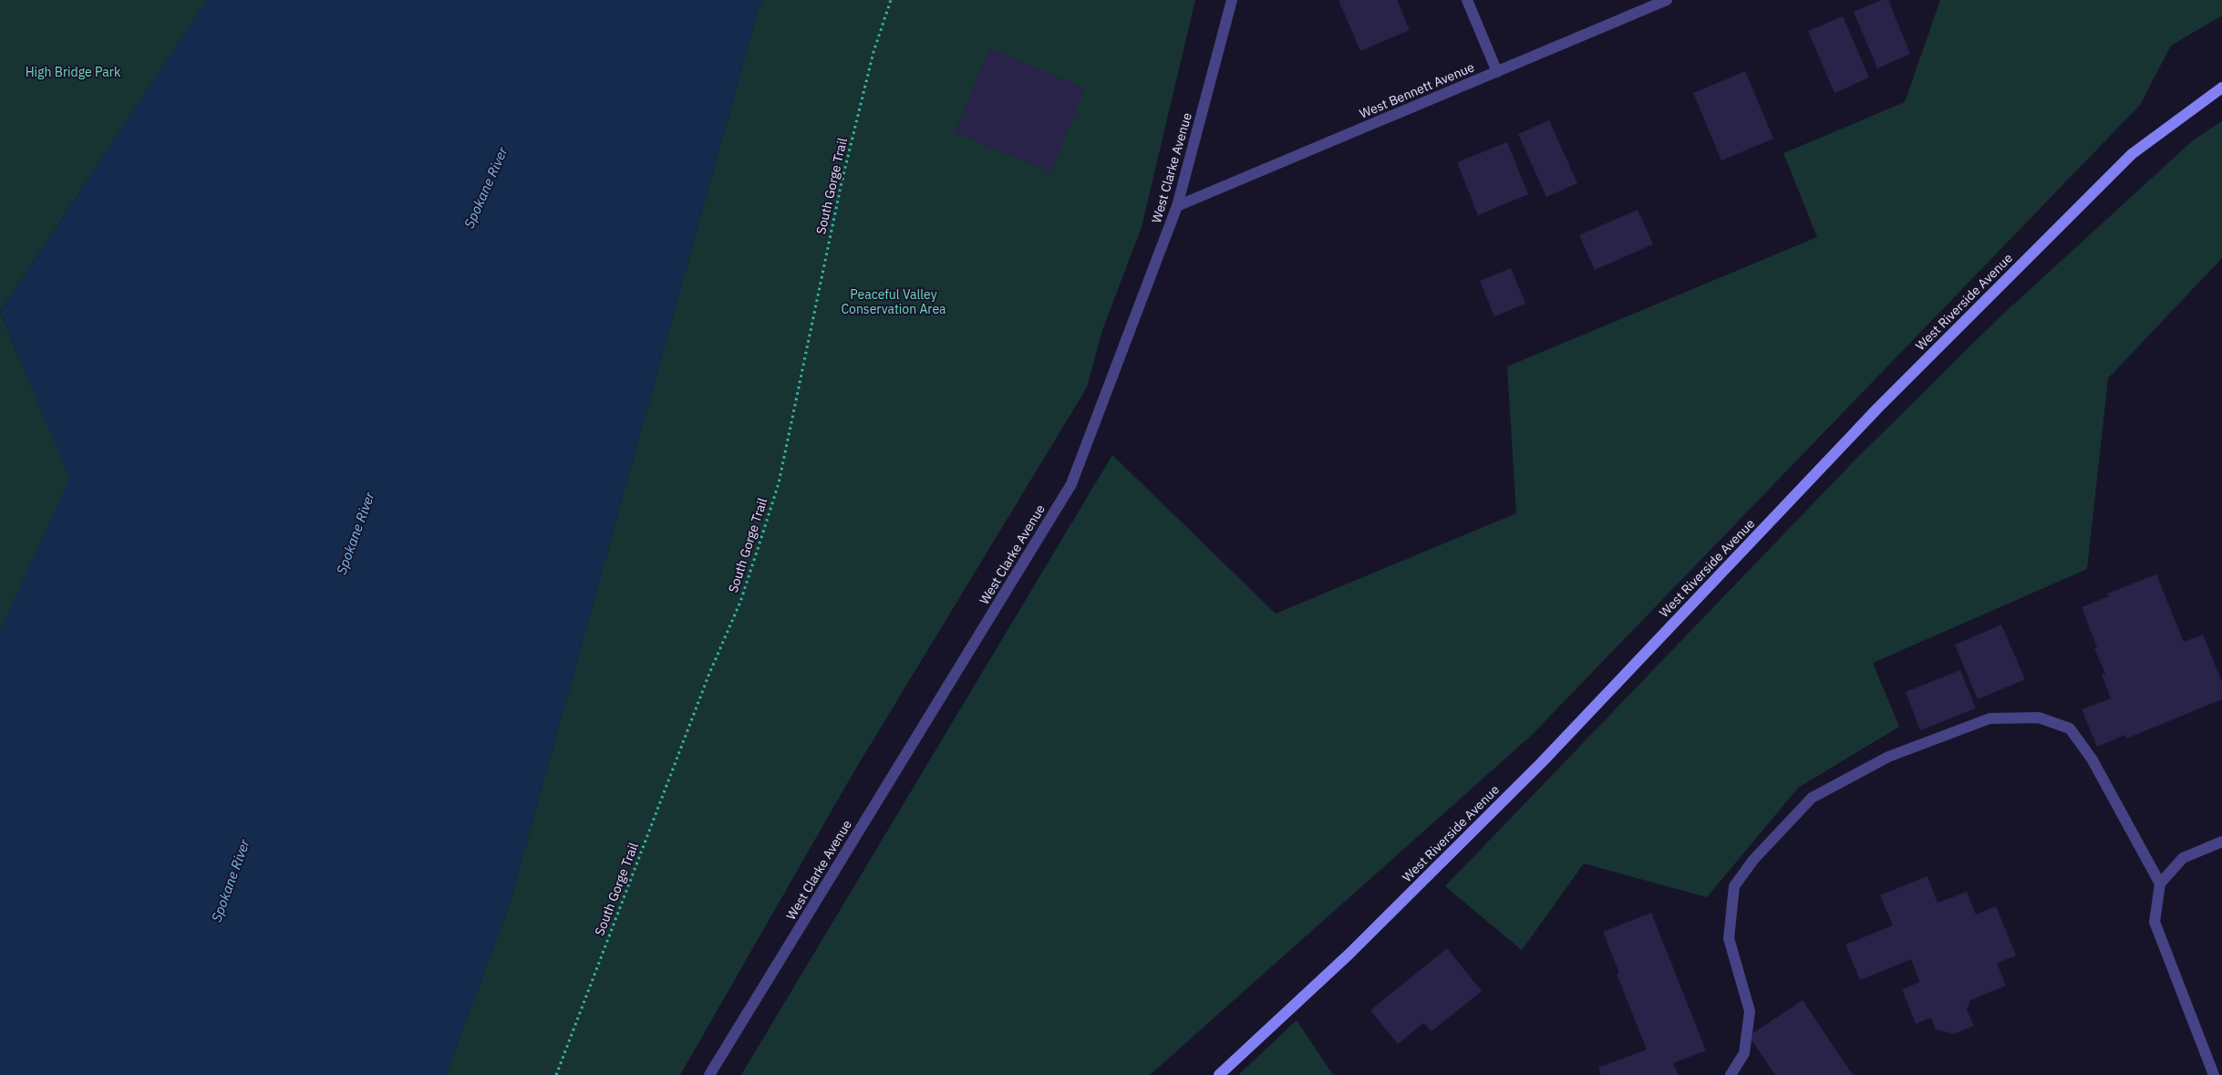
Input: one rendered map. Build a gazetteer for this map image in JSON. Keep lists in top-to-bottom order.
{
  "streets": {
    "main road": ["West Riverside Avenue"],
    "street": ["West Bennett Avenue", "West Clarke Avenue"],
    "path": ["South Gorge Trail"]
  },
  "crossings": [
    ["West Bennett Avenue", "West Clarke Avenue"]
  ],
  "water": ["Spokane River"],
  "parks": ["High Bridge Park", "Peaceful Valley Conservation Area"]
}
